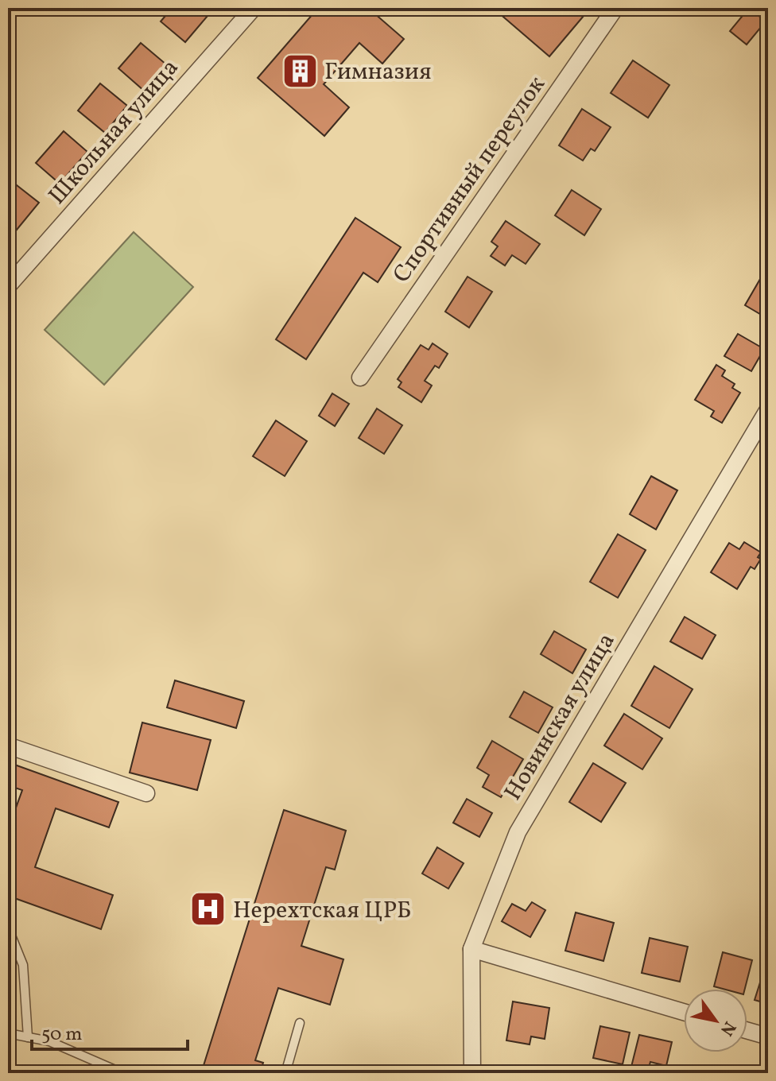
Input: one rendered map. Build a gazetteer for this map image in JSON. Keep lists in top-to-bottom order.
{
  "streets": {
    "street": ["Школьная улица", "Спортивный переулок", "Новинская улица"]
  },
  "places": {
    "building": ["Гимназия"],
    "hospital": ["Нерехтская ЦРБ"]
  },
  "scale_bar": "50 m",
  "north": "bottom right"
}
